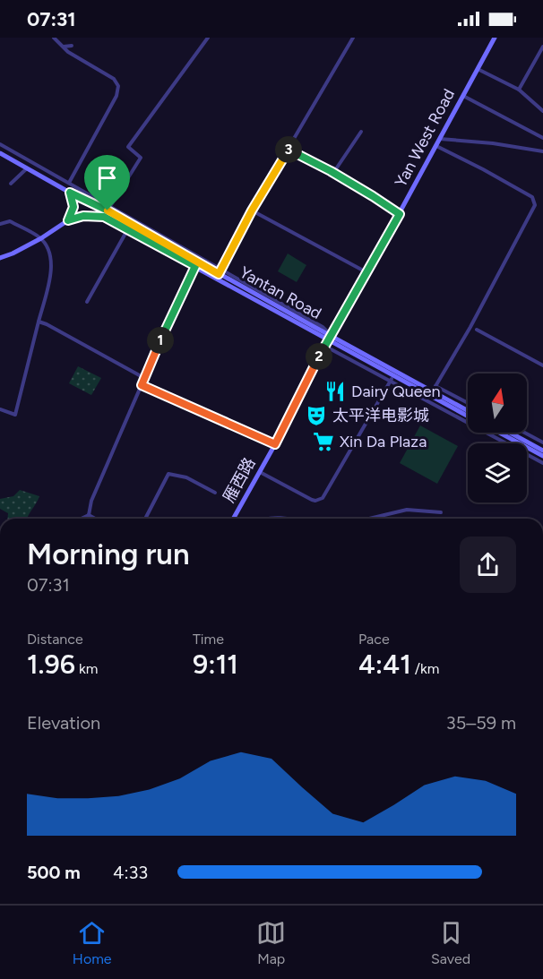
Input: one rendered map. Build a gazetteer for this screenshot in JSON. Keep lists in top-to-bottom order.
{
  "streets": {
    "main road": ["Yan West Road", "Yantan Road", "雁西路"]
  },
  "crossings": [
    ["Yan West Road", "Yantan Road"],
    ["Yan West Road", "雁西路"],
    ["Yantan Road", "雁西路"]
  ],
  "places": {
    "restaurant": ["Dairy Queen"],
    "theatre": ["太平洋电影城"],
    "supermarket": ["Xin Da Plaza"]
  },
  "north": "top",
  "page": {
    "status": "07:31",
    "pins": ["3", "1", "2"],
    "heading": ["Morning run", "07:31"],
    "stats": [
      ["Distance", "1.96 km"],
      ["Time", "9:11"],
      ["Pace", "4:41 /km"]
    ],
    "chart": ["Elevation", "35–59 m"],
    "list": [
      {
        "name": "500 m",
        "note": "4:33"
      }
    ],
    "tabs": ["Home", "Map", "Saved"]
  }
}
